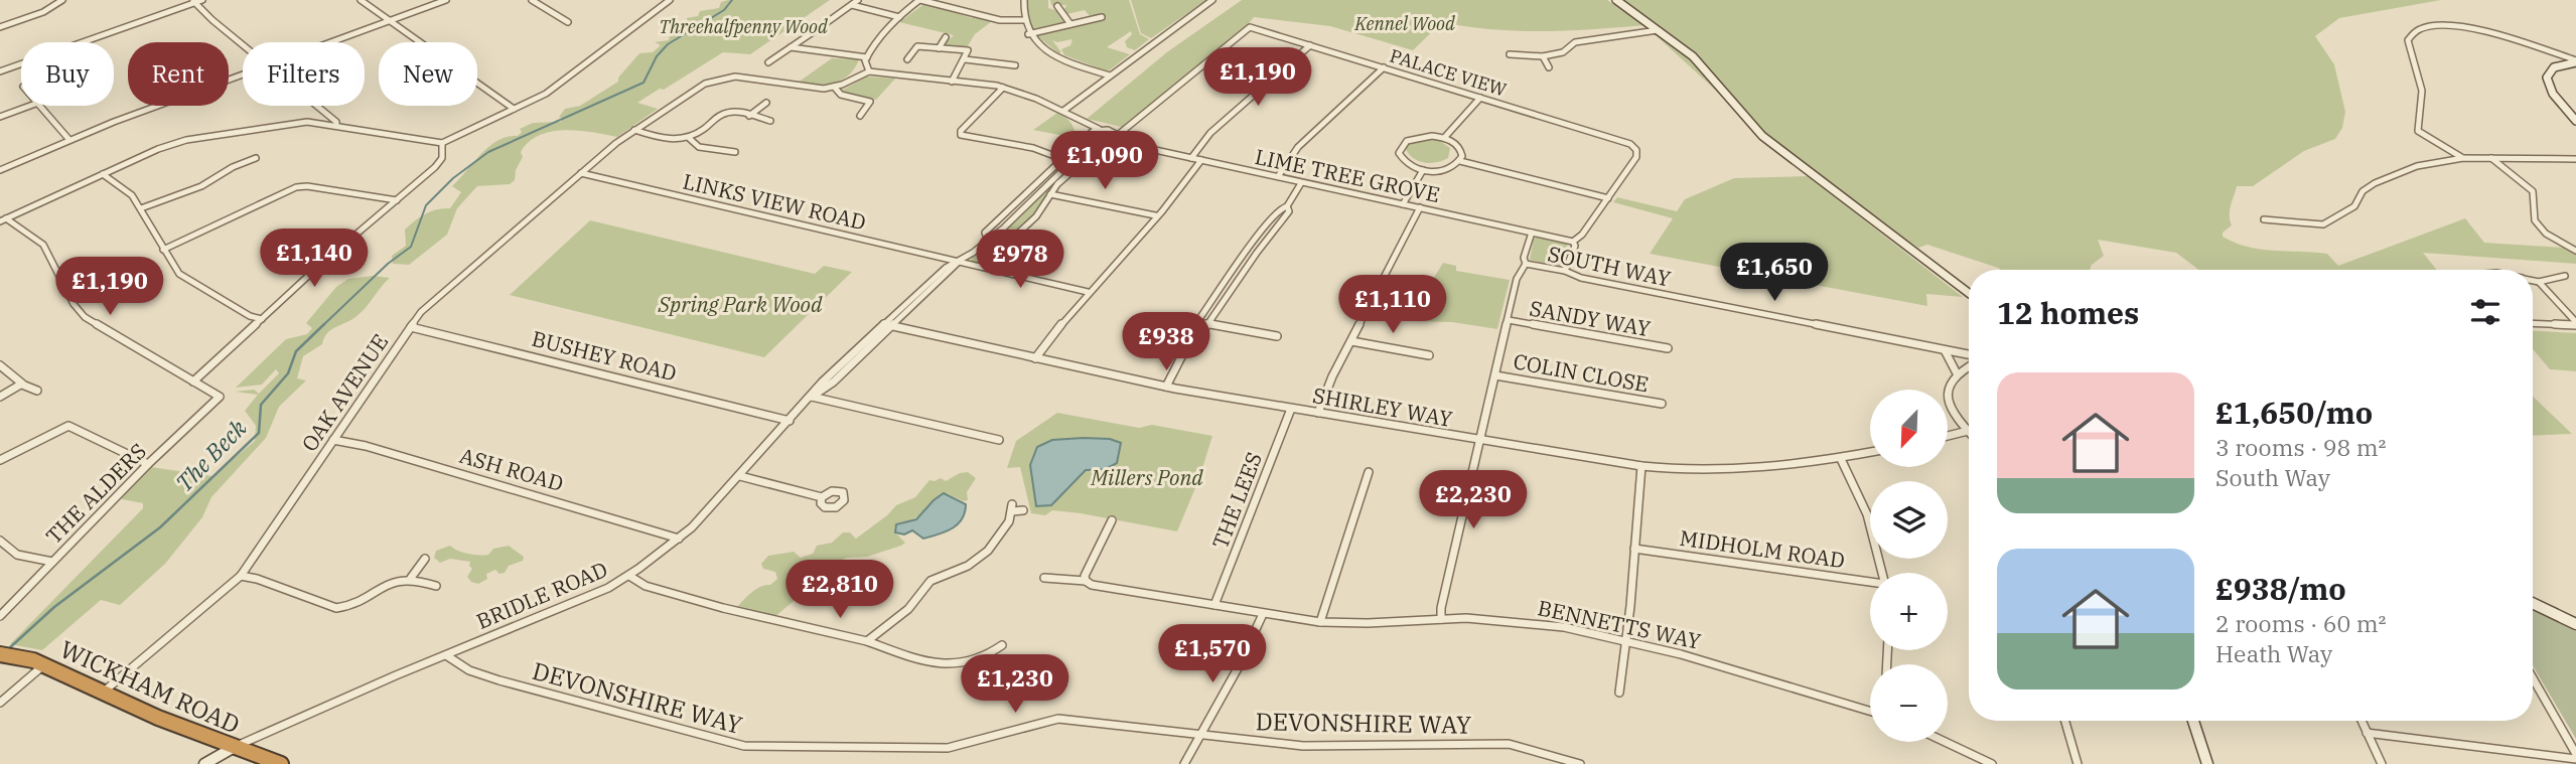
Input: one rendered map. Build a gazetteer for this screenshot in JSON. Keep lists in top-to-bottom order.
{
  "streets": {
    "highway": ["WICKHAM ROAD"],
    "street": [
      "PALACE VIEW",
      "LIME TREE GROVE",
      "LINKS VIEW ROAD",
      "SOUTH WAY",
      "SANDY WAY",
      "BUSHEY ROAD",
      "COLIN CLOSE",
      "OAK AVENUE",
      "SHIRLEY WAY",
      "ASH ROAD",
      "THE ALDERS",
      "THE LEES",
      "MIDHOLM ROAD",
      "BRIDLE ROAD",
      "BENNETTS WAY",
      "DEVONSHIRE WAY"
    ]
  },
  "crossings": [
    ["LIME TREE GROVE", "BRIDLE ROAD"],
    ["LINKS VIEW ROAD", "OAK AVENUE"],
    ["LINKS VIEW ROAD", "BRIDLE ROAD"],
    ["BUSHEY ROAD", "OAK AVENUE"],
    ["BUSHEY ROAD", "BRIDLE ROAD"],
    ["OAK AVENUE", "ASH ROAD"],
    ["OAK AVENUE", "WICKHAM ROAD"],
    ["SHIRLEY WAY", "THE LEES"],
    ["SHIRLEY WAY", "BRIDLE ROAD"],
    ["ASH ROAD", "BRIDLE ROAD"],
    ["THE LEES", "BENNETTS WAY"],
    ["BRIDLE ROAD", "WICKHAM ROAD"],
    ["BRIDLE ROAD", "DEVONSHIRE WAY"]
  ],
  "water": ["The Beck"],
  "parks": [
    "Kennel Wood",
    "Threehalfpenny Wood",
    "Spring Park Wood",
    "Millers Pond"
  ],
  "north": "bottom left",
  "page": {
    "chip": [
      "Buy",
      "Rent",
      "Filters",
      "New"
    ],
    "price": [
      "£1,190",
      "£1,090",
      "£1,140",
      "£978",
      "£1,650",
      "£1,190",
      "£1,110",
      "£938",
      "£2,230",
      "£2,810",
      "£1,570",
      "£1,230"
    ],
    "heading": "12 homes",
    "list": [
      {
        "name": "£1,650/mo",
        "note": "3 rooms · 98 m² · South Way"
      },
      {
        "name": "£938/mo",
        "note": "2 rooms · 60 m² · Heath Way"
      }
    ],
    "map_buttons": ["+", "−"]
  }
}
